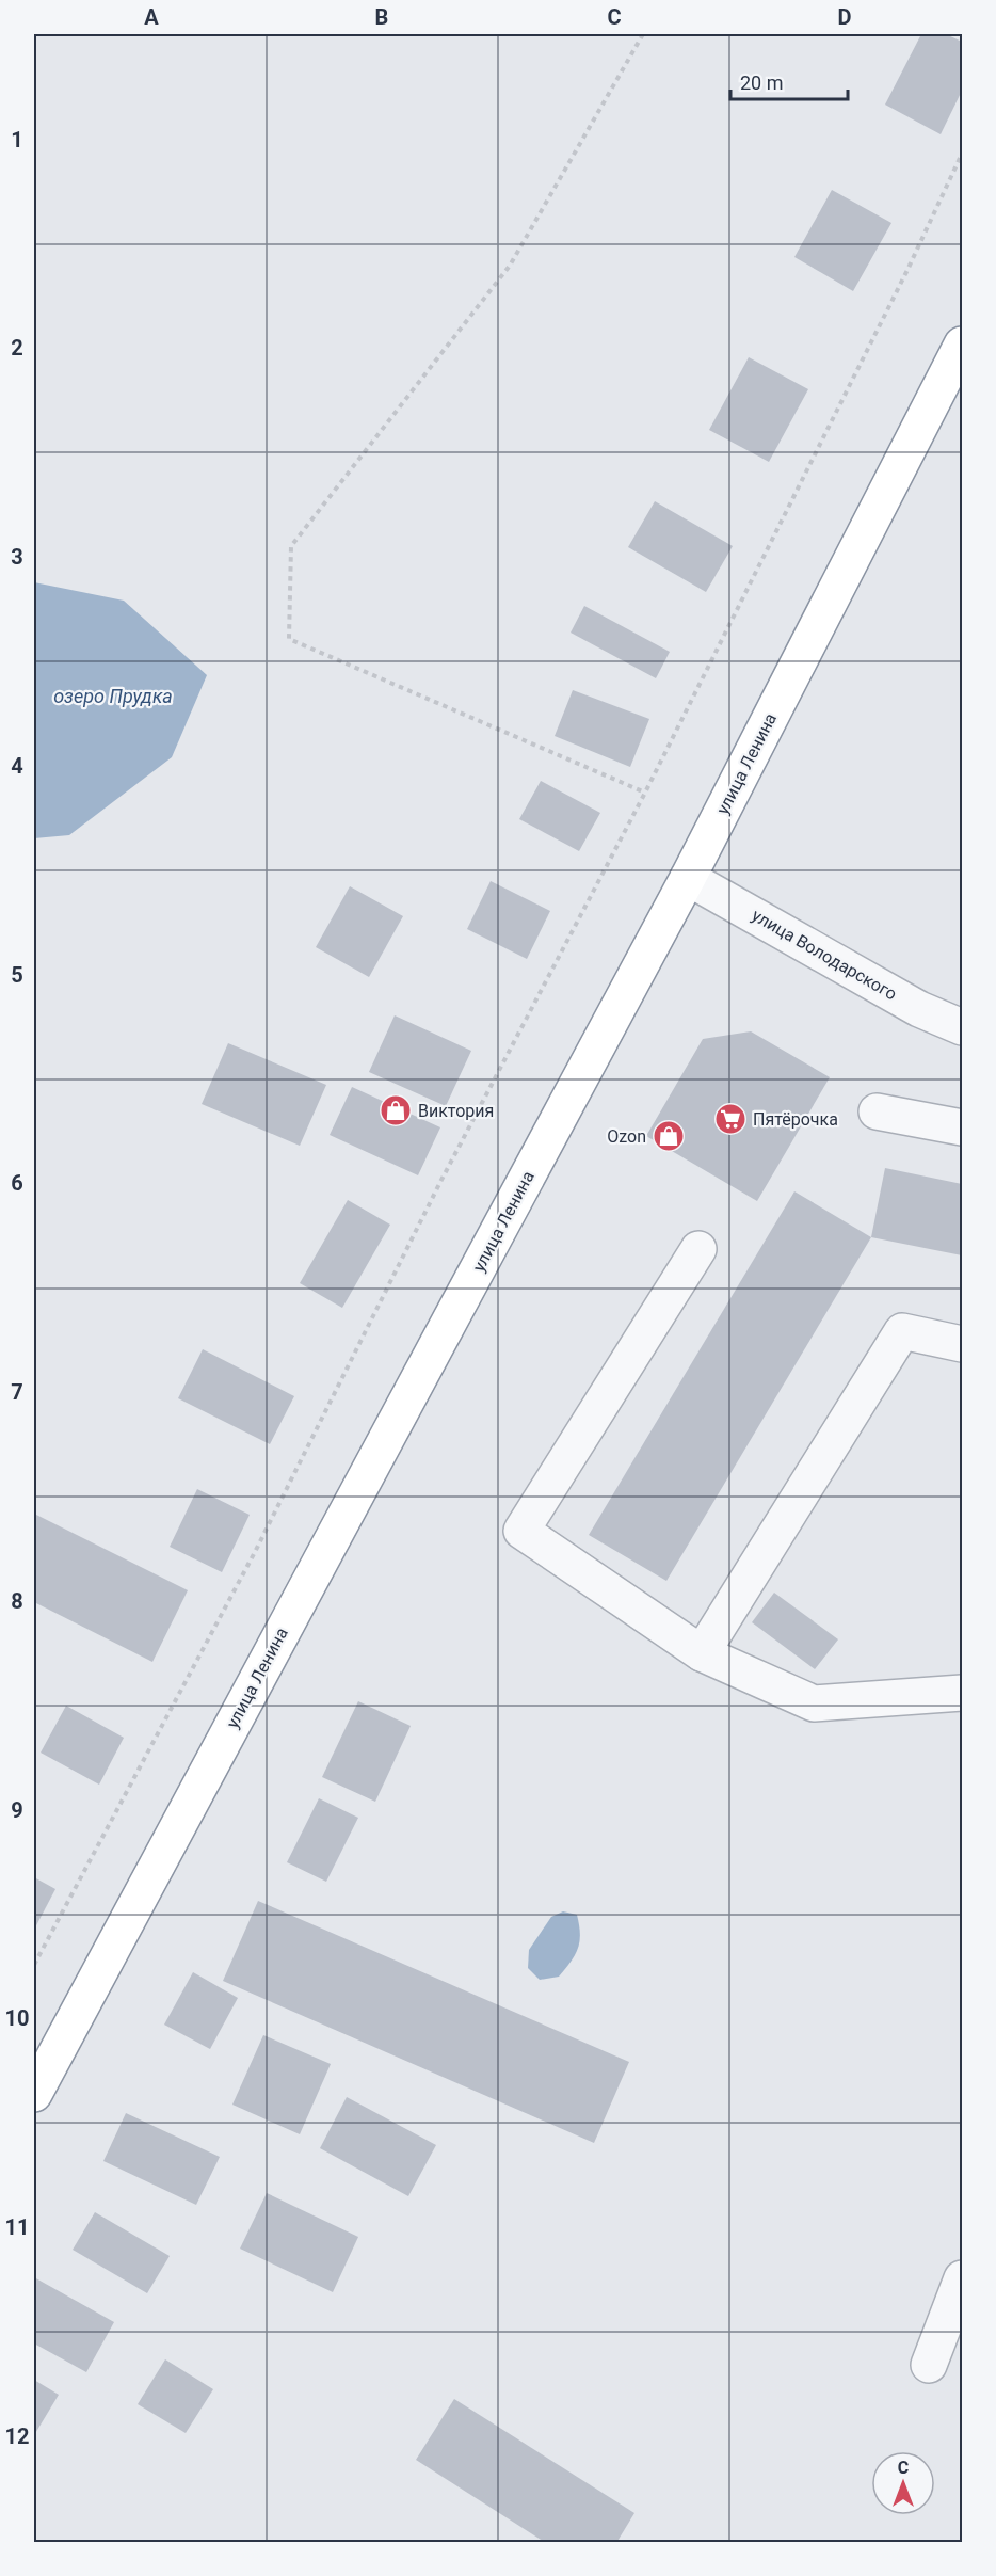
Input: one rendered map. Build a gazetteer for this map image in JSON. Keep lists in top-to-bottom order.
{
  "streets": {
    "highway": ["улица Ленина"],
    "street": ["улица Володарского"]
  },
  "crossings": [
    ["улица Ленина", "улица Володарского"]
  ],
  "water": ["озеро Прудка"],
  "places": {
    "shop": ["Виктория", "Ozon"],
    "supermarket": ["Пятёрочка"]
  },
  "scale_bar": "20 m",
  "north": "top",
  "grid": {
    "columns": [
      "A",
      "B",
      "C",
      "D"
    ],
    "rows": [
      "1",
      "2",
      "3",
      "4",
      "5",
      "6",
      "7",
      "8",
      "9",
      "10",
      "11",
      "12"
    ]
  }
}
